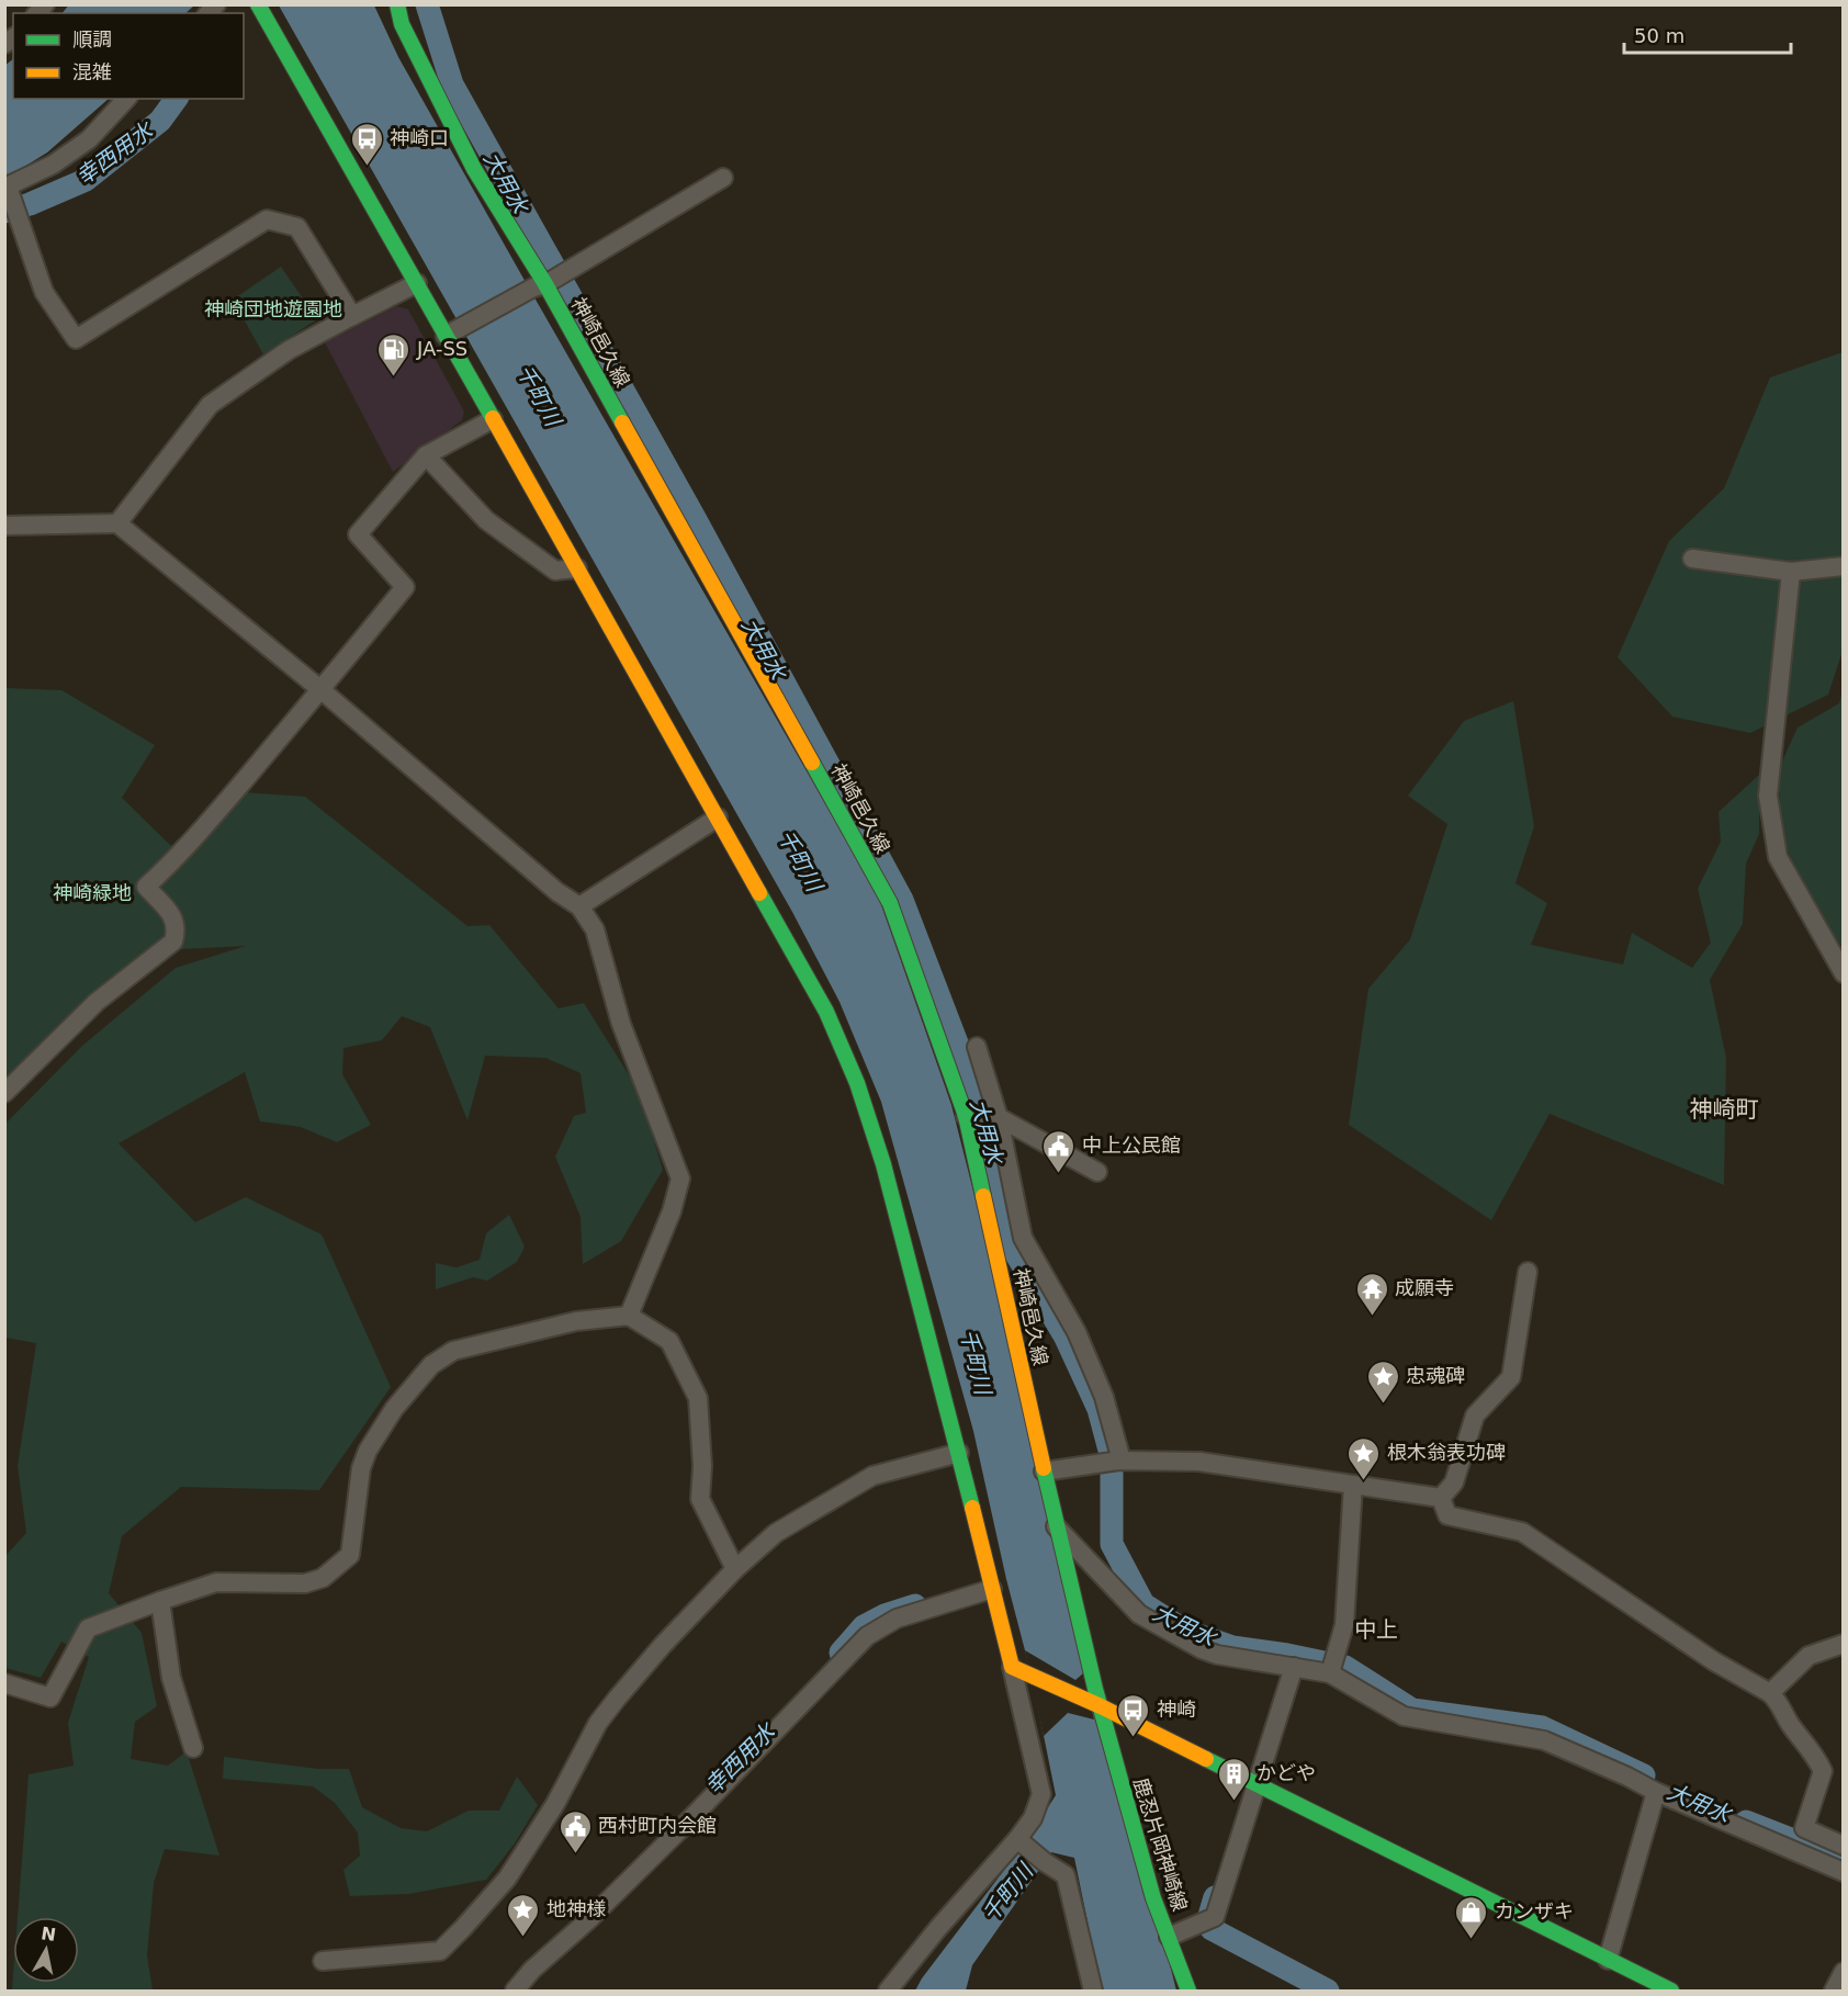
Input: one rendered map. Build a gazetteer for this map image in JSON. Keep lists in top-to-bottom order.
{
  "streets": {
    "street": ["神崎邑久線", "鹿忍片岡神崎線"]
  },
  "crossings": [
    ["神崎邑久線", "鹿忍片岡神崎線"]
  ],
  "districts": ["神崎町", "中上"],
  "water": ["幸西用水", "大用水", "千町川"],
  "parks": ["神崎団地遊園地", "神崎緑地"],
  "places": {
    "bus stop": ["神崎口", "神崎"],
    "fuel station": ["JA-SS"],
    "public building": ["中上公民館", "西村町内会館"],
    "temple": ["成願寺"],
    "place": ["忠魂碑", "根木翁表功碑", "地神様"],
    "building": ["かどや"],
    "shop": ["カンザキ"]
  },
  "legend": ["順調", "混雑"],
  "scale_bar": "50 m",
  "north": "top"
}
